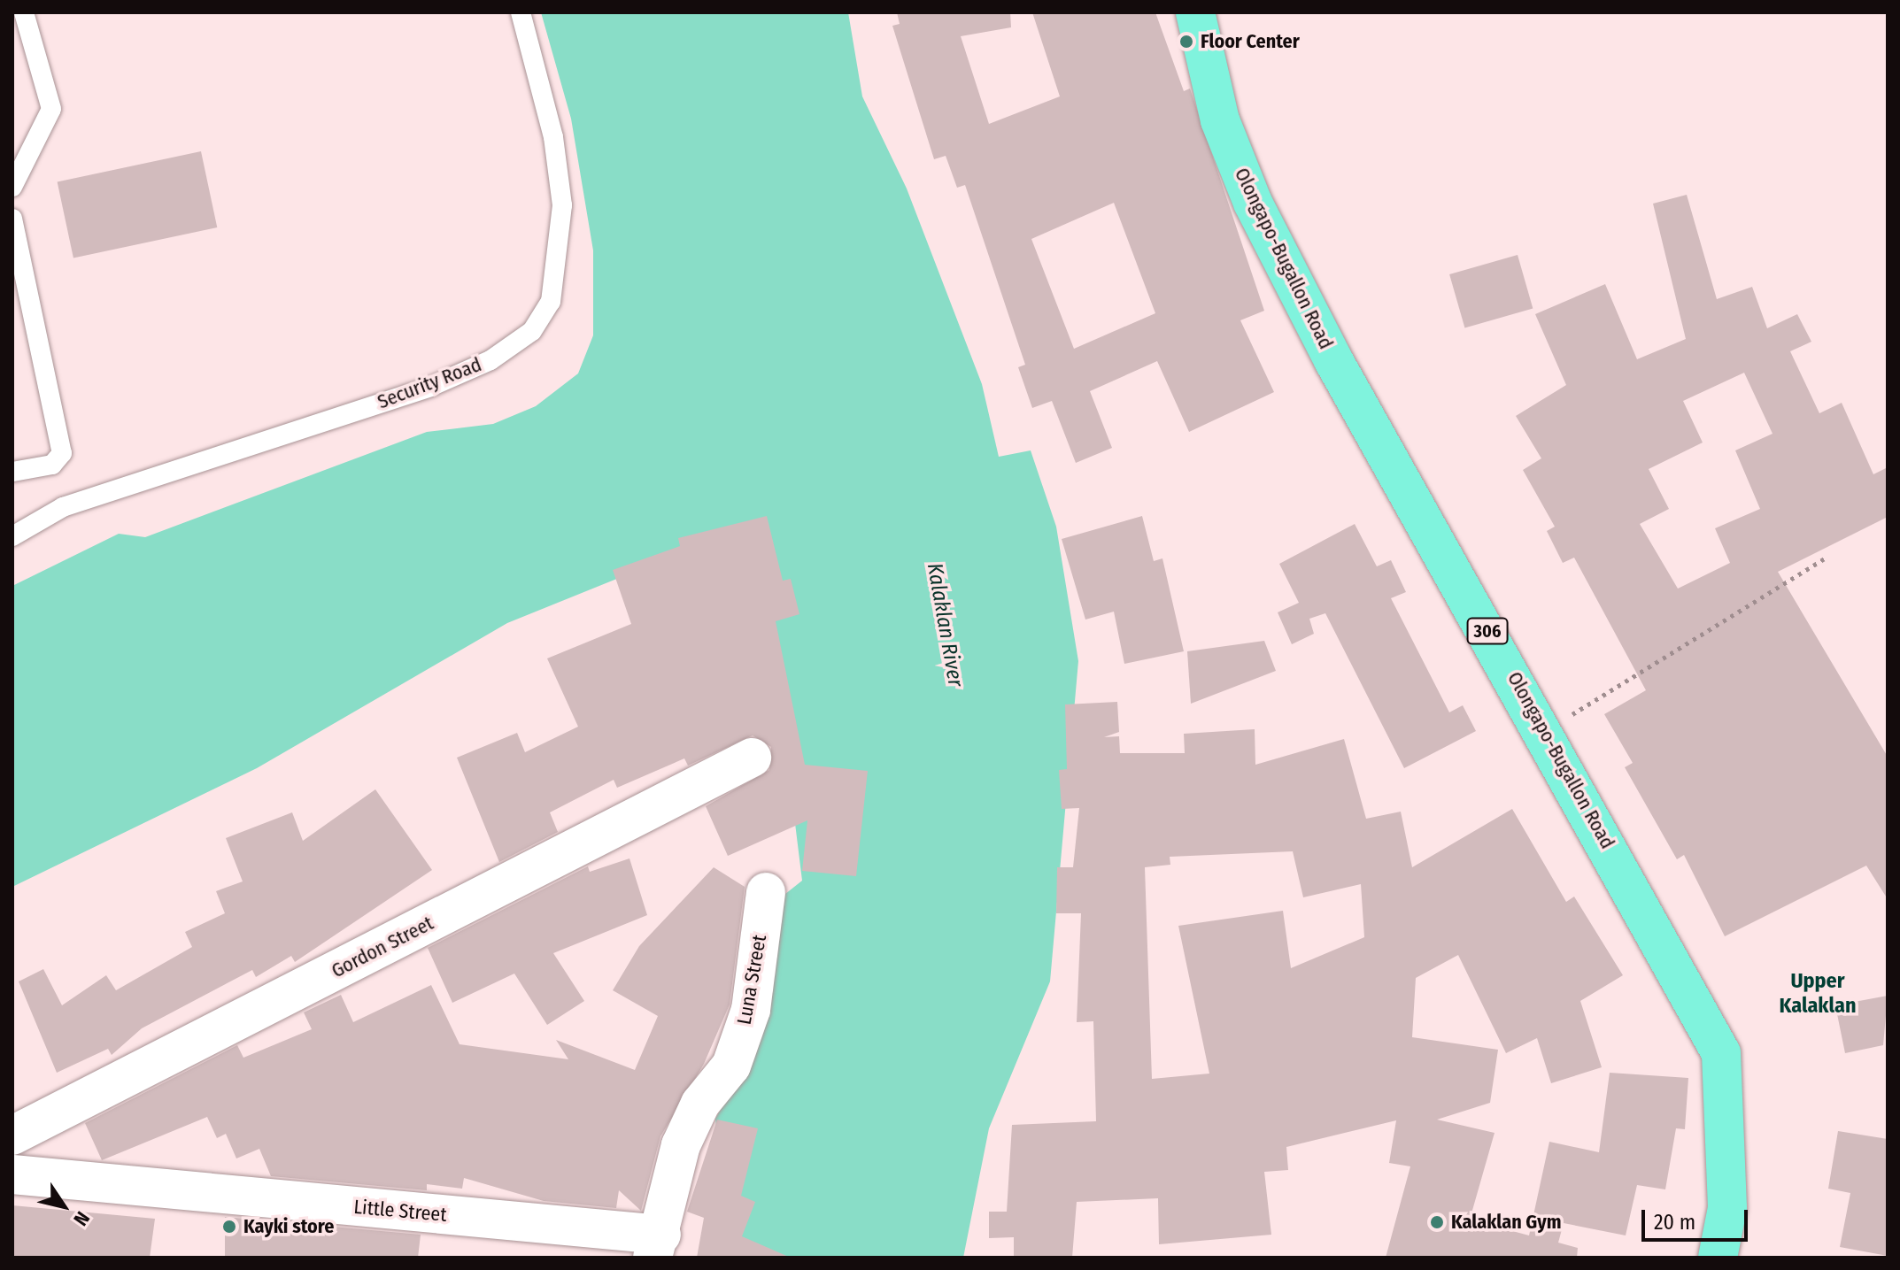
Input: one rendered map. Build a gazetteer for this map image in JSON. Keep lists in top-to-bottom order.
{
  "streets": {
    "main road": ["Olongapo-Bugallon Road", "306"],
    "street": ["Gordon Street", "Luna Street", "Little Street"],
    "lane": ["Security Road"]
  },
  "crossings": [
    ["Luna Street", "Little Street"]
  ],
  "districts": ["Upper Kalaklan"],
  "water": ["Kalaklan River"],
  "places": ["Floor Center", "Kalaklan Gym", "Kayki store"],
  "scale_bar": "20 m",
  "north": "bottom right"
}
